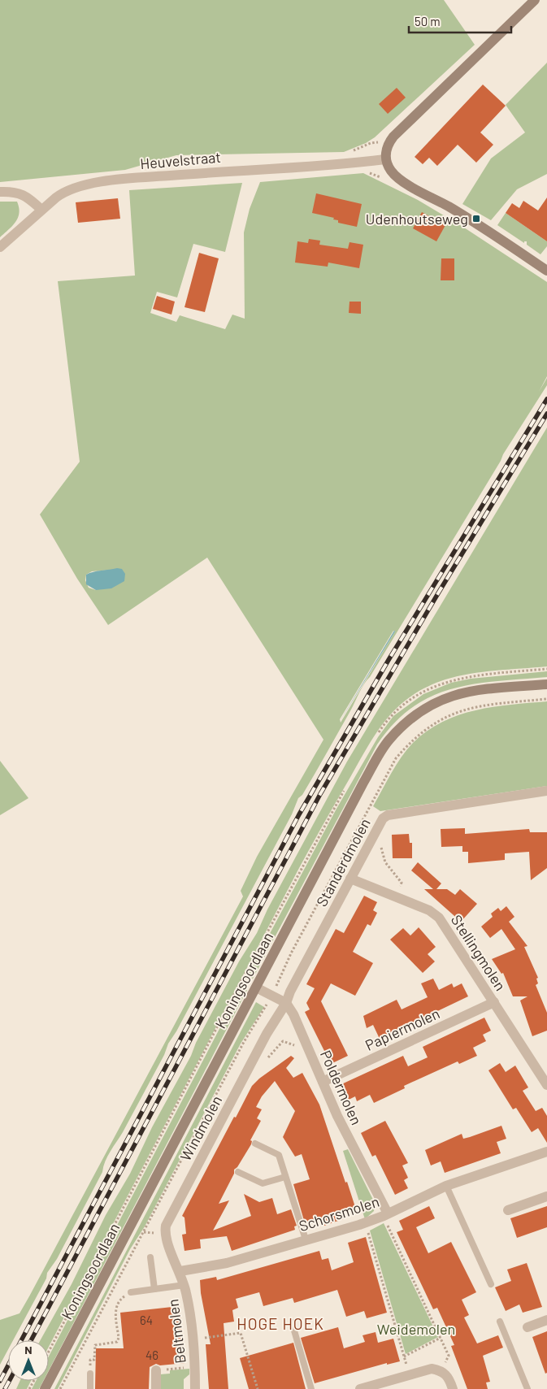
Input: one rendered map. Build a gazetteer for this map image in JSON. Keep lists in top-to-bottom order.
{
  "streets": {
    "street": [
      "Heuvelstraat",
      "Standerdmolen",
      "Stellingmolen",
      "Koningsoordlaan",
      "Papiermolen",
      "Poldermolen",
      "Windmolen",
      "Schorsmolen",
      "Beltmolen"
    ]
  },
  "crossings": [
    ["Standerdmolen", "Stellingmolen"],
    ["Standerdmolen", "Poldermolen"],
    ["Standerdmolen", "Windmolen"],
    ["Stellingmolen", "Papiermolen"],
    ["Papiermolen", "Poldermolen"],
    ["Poldermolen", "Windmolen"],
    ["Poldermolen", "Schorsmolen"],
    ["Windmolen", "Schorsmolen"],
    ["Windmolen", "Beltmolen"],
    ["Schorsmolen", "Beltmolen"]
  ],
  "districts": ["HOGE HOEK"],
  "parks": ["Weidemolen"],
  "places": {
    "transit": ["Udenhoutseweg"]
  },
  "house_numbers": ["64", "46"],
  "scale_bar": "50 m",
  "north": "top"
}
